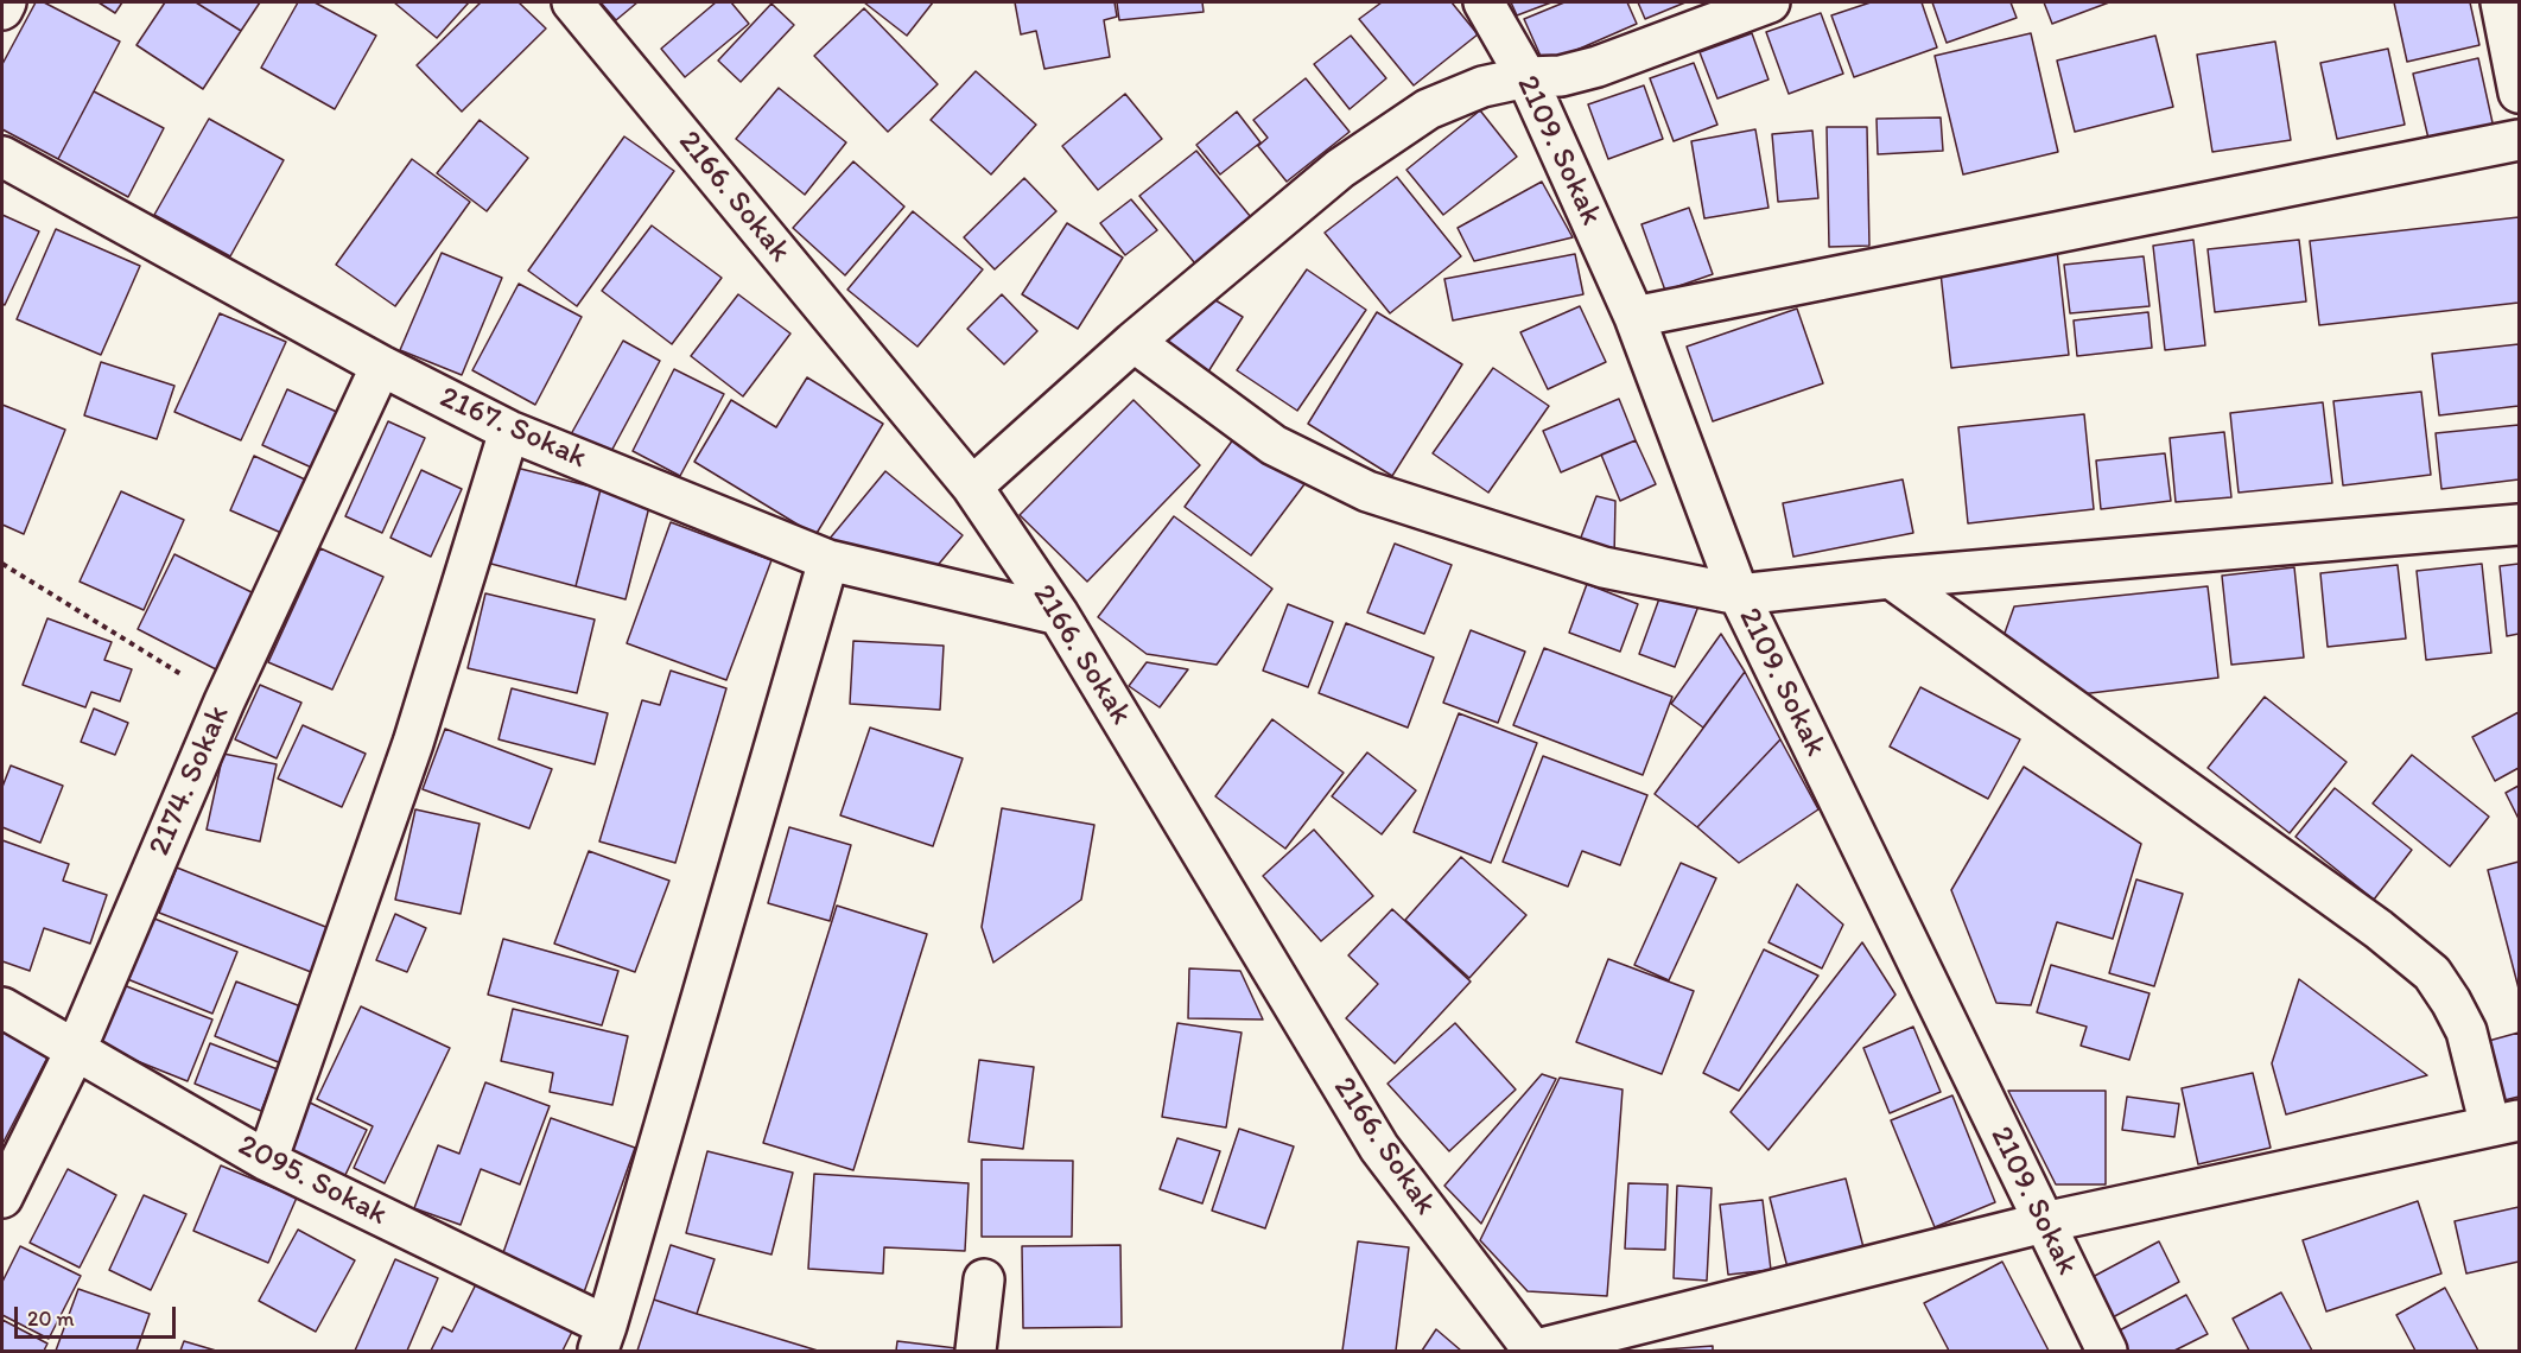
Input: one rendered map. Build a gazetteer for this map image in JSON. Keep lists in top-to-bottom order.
{
  "streets": {
    "street": [
      "2109. Sokak",
      "2166. Sokak",
      "2167. Sokak",
      "2174. Sokak",
      "2095. Sokak"
    ]
  },
  "crossings": [
    ["2166. Sokak", "2167. Sokak"],
    ["2167. Sokak", "2174. Sokak"],
    ["2174. Sokak", "2095. Sokak"]
  ],
  "scale_bar": "20 m"
}
